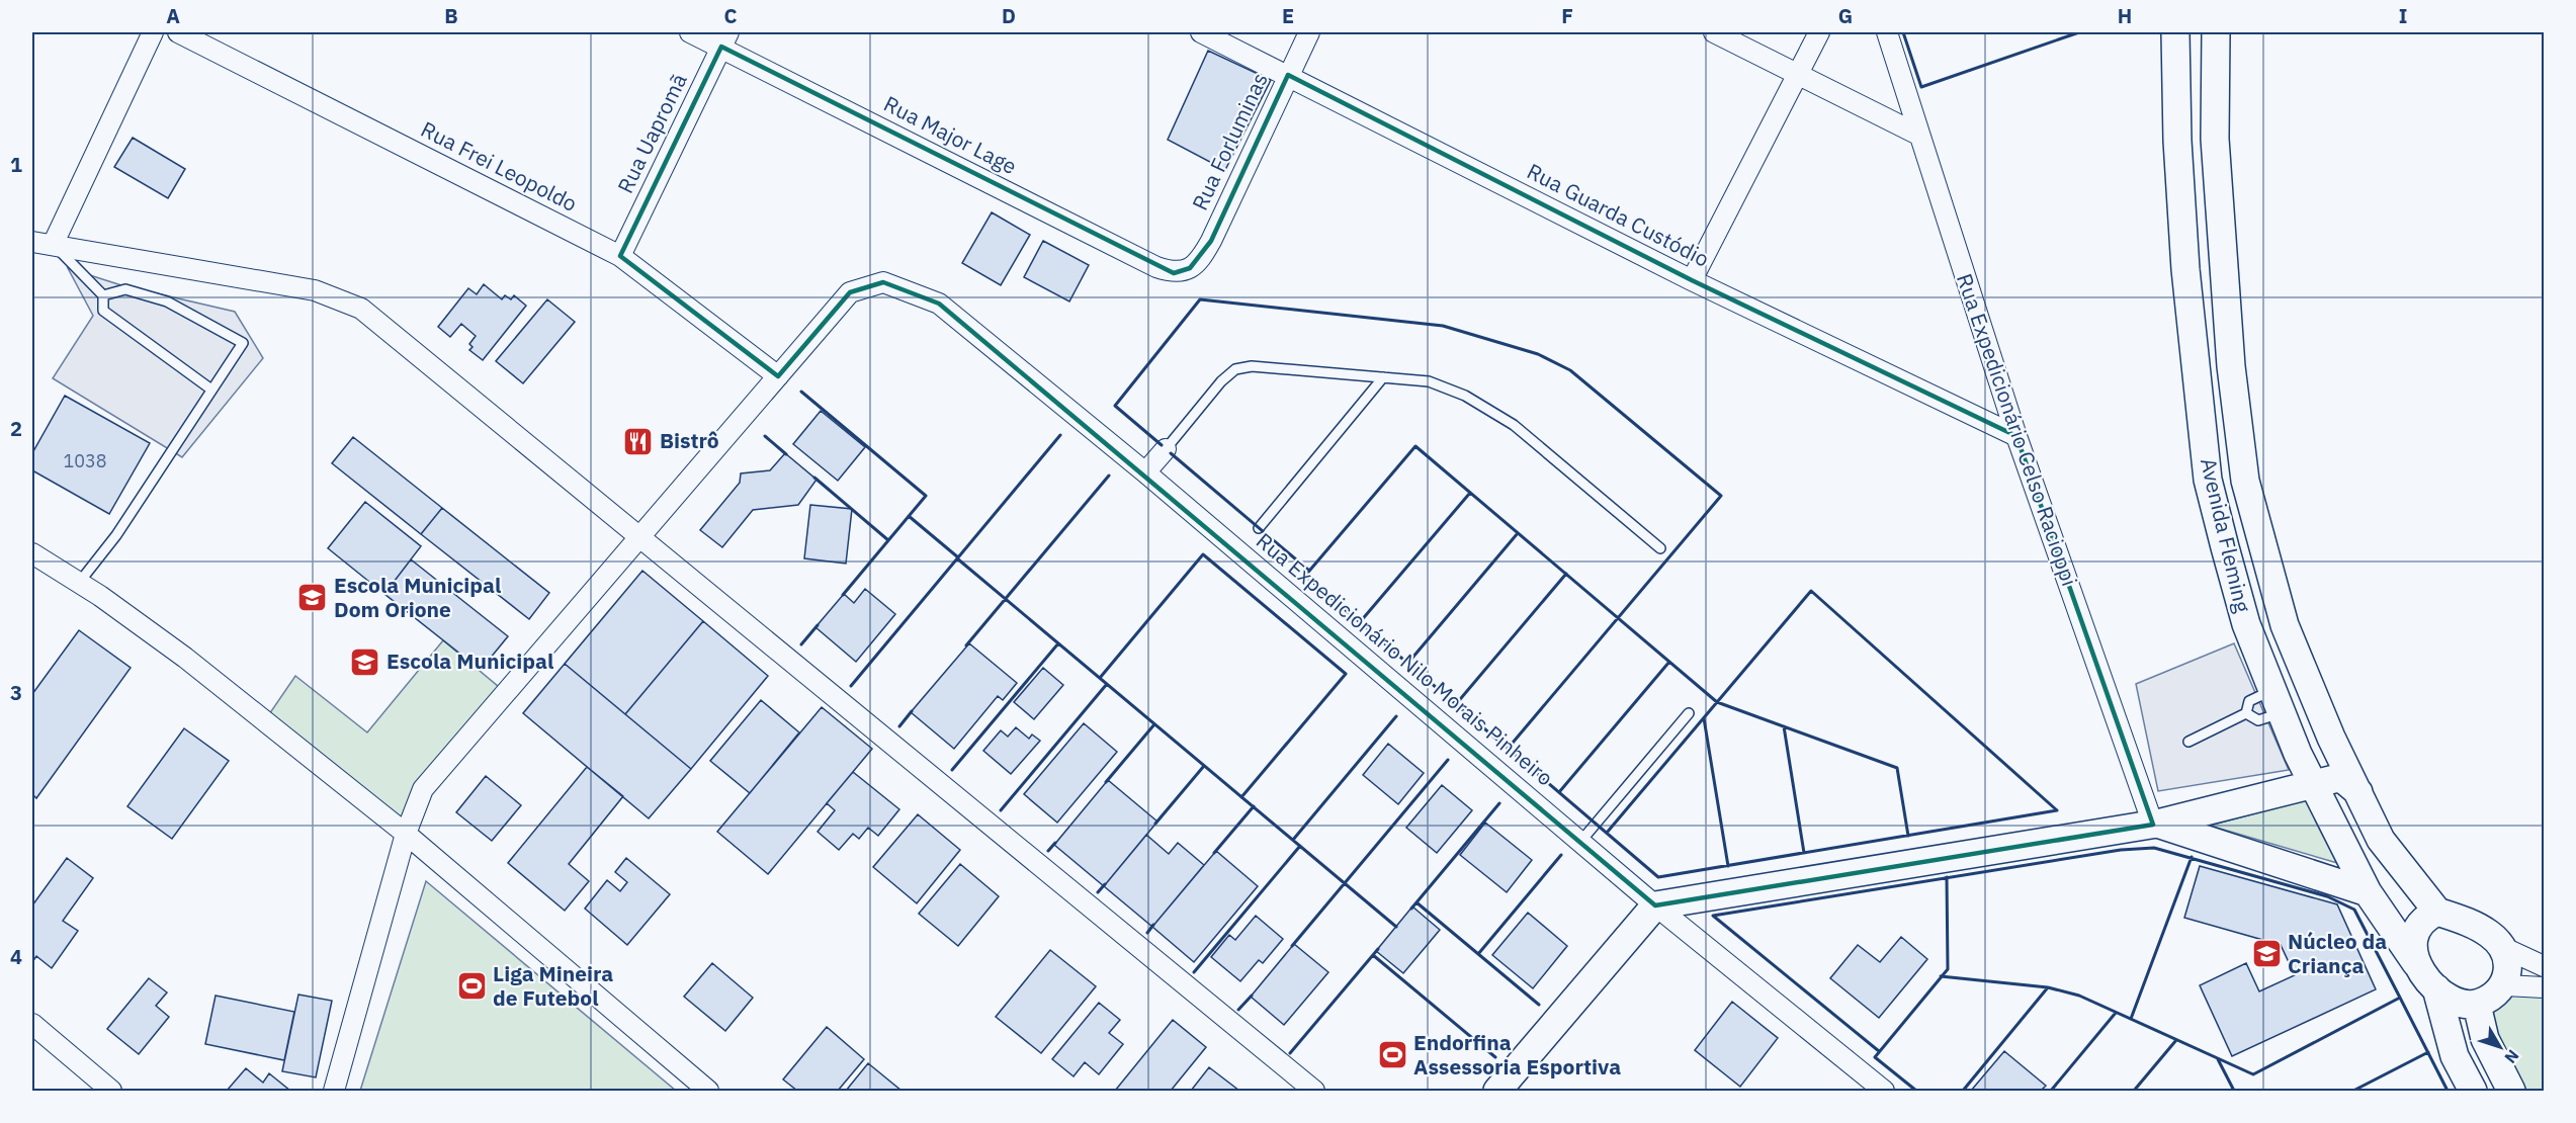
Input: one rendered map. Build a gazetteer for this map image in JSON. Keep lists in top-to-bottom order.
{
  "streets": {
    "street": [
      "Rua Uapromã",
      "Rua Major Lage",
      "Rua Forluminas",
      "Rua Frei Leopoldo",
      "Rua Guarda Custódio",
      "Rua Expedicionário Celso Racioppi",
      "Avenida Fleming",
      "Rua Expedicionário Nilo Morais Pinheiro"
    ]
  },
  "crossings": [
    ["Rua Uapromã", "Rua Major Lage"],
    ["Rua Uapromã", "Rua Frei Leopoldo"],
    ["Rua Major Lage", "Rua Forluminas"],
    ["Rua Forluminas", "Rua Guarda Custódio"],
    ["Rua Frei Leopoldo", "Rua Expedicionário Nilo Morais Pinheiro"],
    ["Rua Guarda Custódio", "Rua Expedicionário Celso Racioppi"]
  ],
  "places": {
    "restaurant": ["Bistrô"],
    "school or university": ["Escola Municipal Dom Orione", "Escola Municipal", "Núcleo da Criança"],
    "sports": ["Liga Mineira de Futebol", "Endorfina Assessoria Esportiva"]
  },
  "house_numbers": ["1038"],
  "north": "bottom right",
  "grid": {
    "columns": [
      "A",
      "B",
      "C",
      "D",
      "E",
      "F",
      "G",
      "H",
      "I"
    ],
    "rows": [
      "1",
      "2",
      "3",
      "4"
    ]
  }
}
